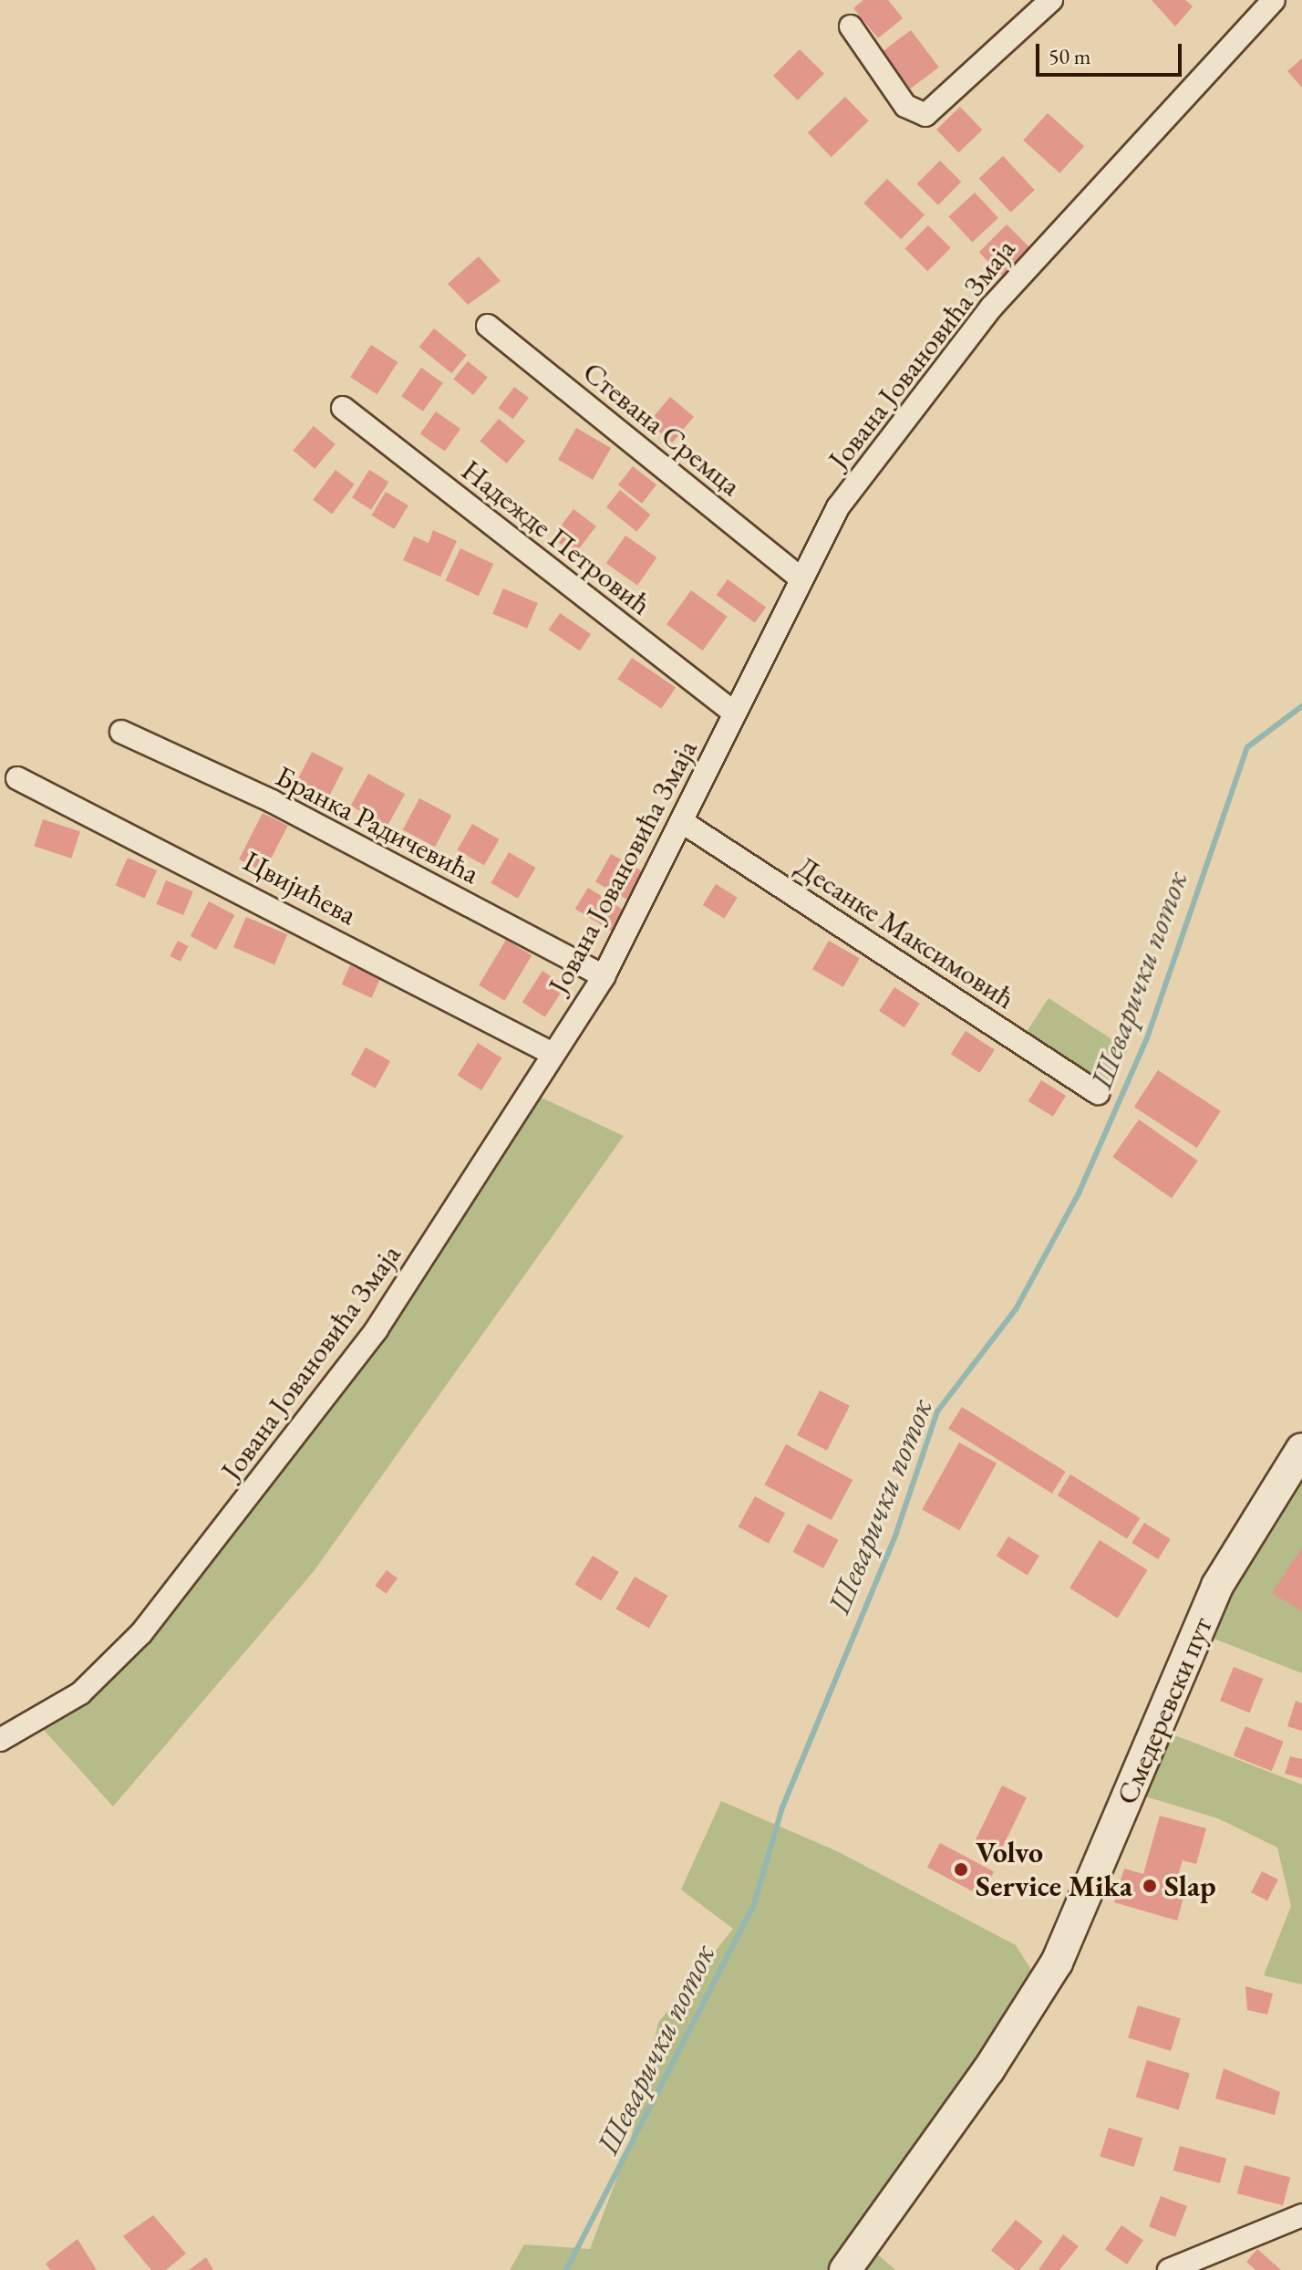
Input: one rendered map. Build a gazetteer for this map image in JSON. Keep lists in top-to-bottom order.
{
  "streets": {
    "main road": ["Смедеревски пут"],
    "street": [
      "Јована Јовановића Змаја",
      "Стевана Сремца",
      "Надежде Петровић",
      "Бранка Радичевића",
      "Цвијићева",
      "Десанке Максимовић"
    ]
  },
  "crossings": [
    ["Јована Јовановића Змаја", "Стевана Сремца"],
    ["Јована Јовановића Змаја", "Надежде Петровић"],
    ["Јована Јовановића Змаја", "Бранка Радичевића"],
    ["Јована Јовановића Змаја", "Цвијићева"],
    ["Јована Јовановића Змаја", "Десанке Максимовић"]
  ],
  "water": ["Шеварички поток"],
  "places": ["Volvo Service Mika", "Slap"],
  "scale_bar": "50 m"
}
